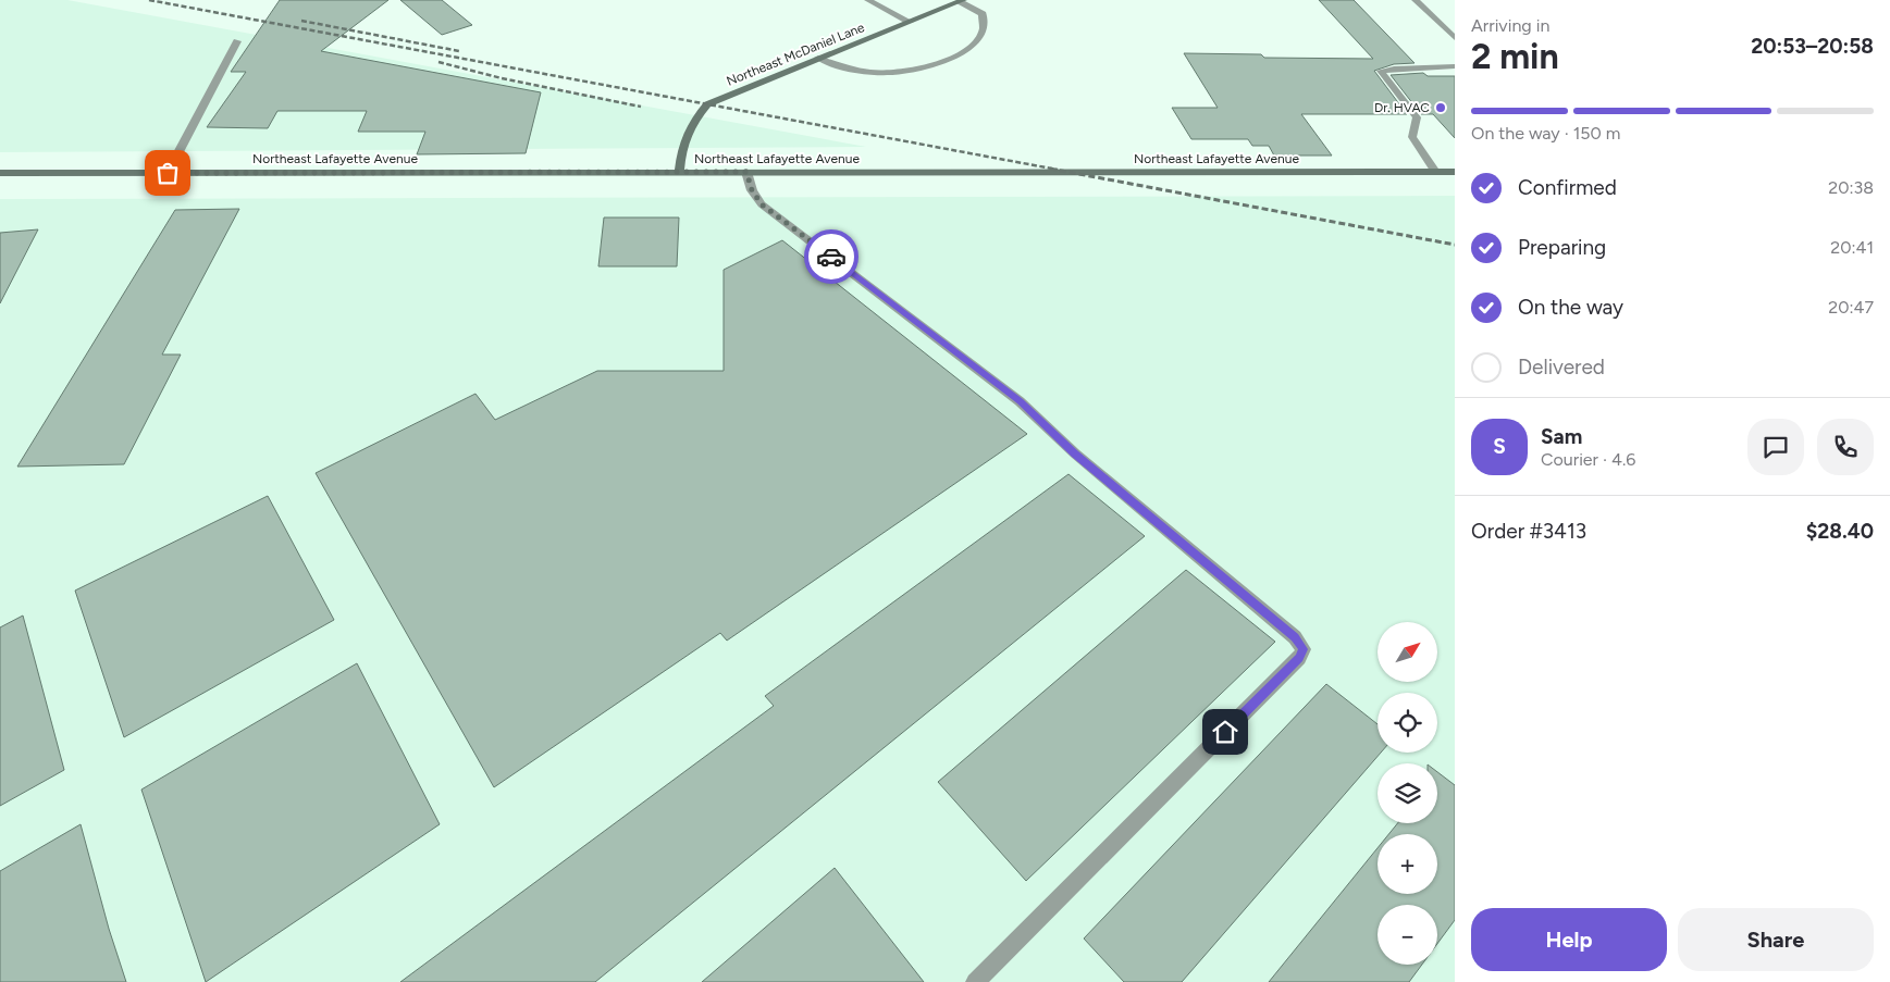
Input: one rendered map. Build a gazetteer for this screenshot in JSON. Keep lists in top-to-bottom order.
{
  "streets": {
    "main road": ["Northeast McDaniel Lane", "Northeast Lafayette Avenue"]
  },
  "crossings": [
    ["Northeast McDaniel Lane", "Northeast Lafayette Avenue"]
  ],
  "places": ["Dr. HVAC"],
  "north": "top right",
  "page": {
    "heading": ["2 min", "Arriving in", "20:53–20:58"],
    "panel": [
      "Sam",
      "Courier · 4.6",
      "Order #3413",
      "$28.40"
    ],
    "bar": "On the way · 150 m",
    "list": [
      ["Confirmed", "20:38"],
      ["Preparing", "20:41"],
      ["On the way", "20:47"],
      "Delivered"
    ],
    "round": "S",
    "map_buttons": ["+", "−"],
    "buttons": ["Help", "Share"]
  }
}
